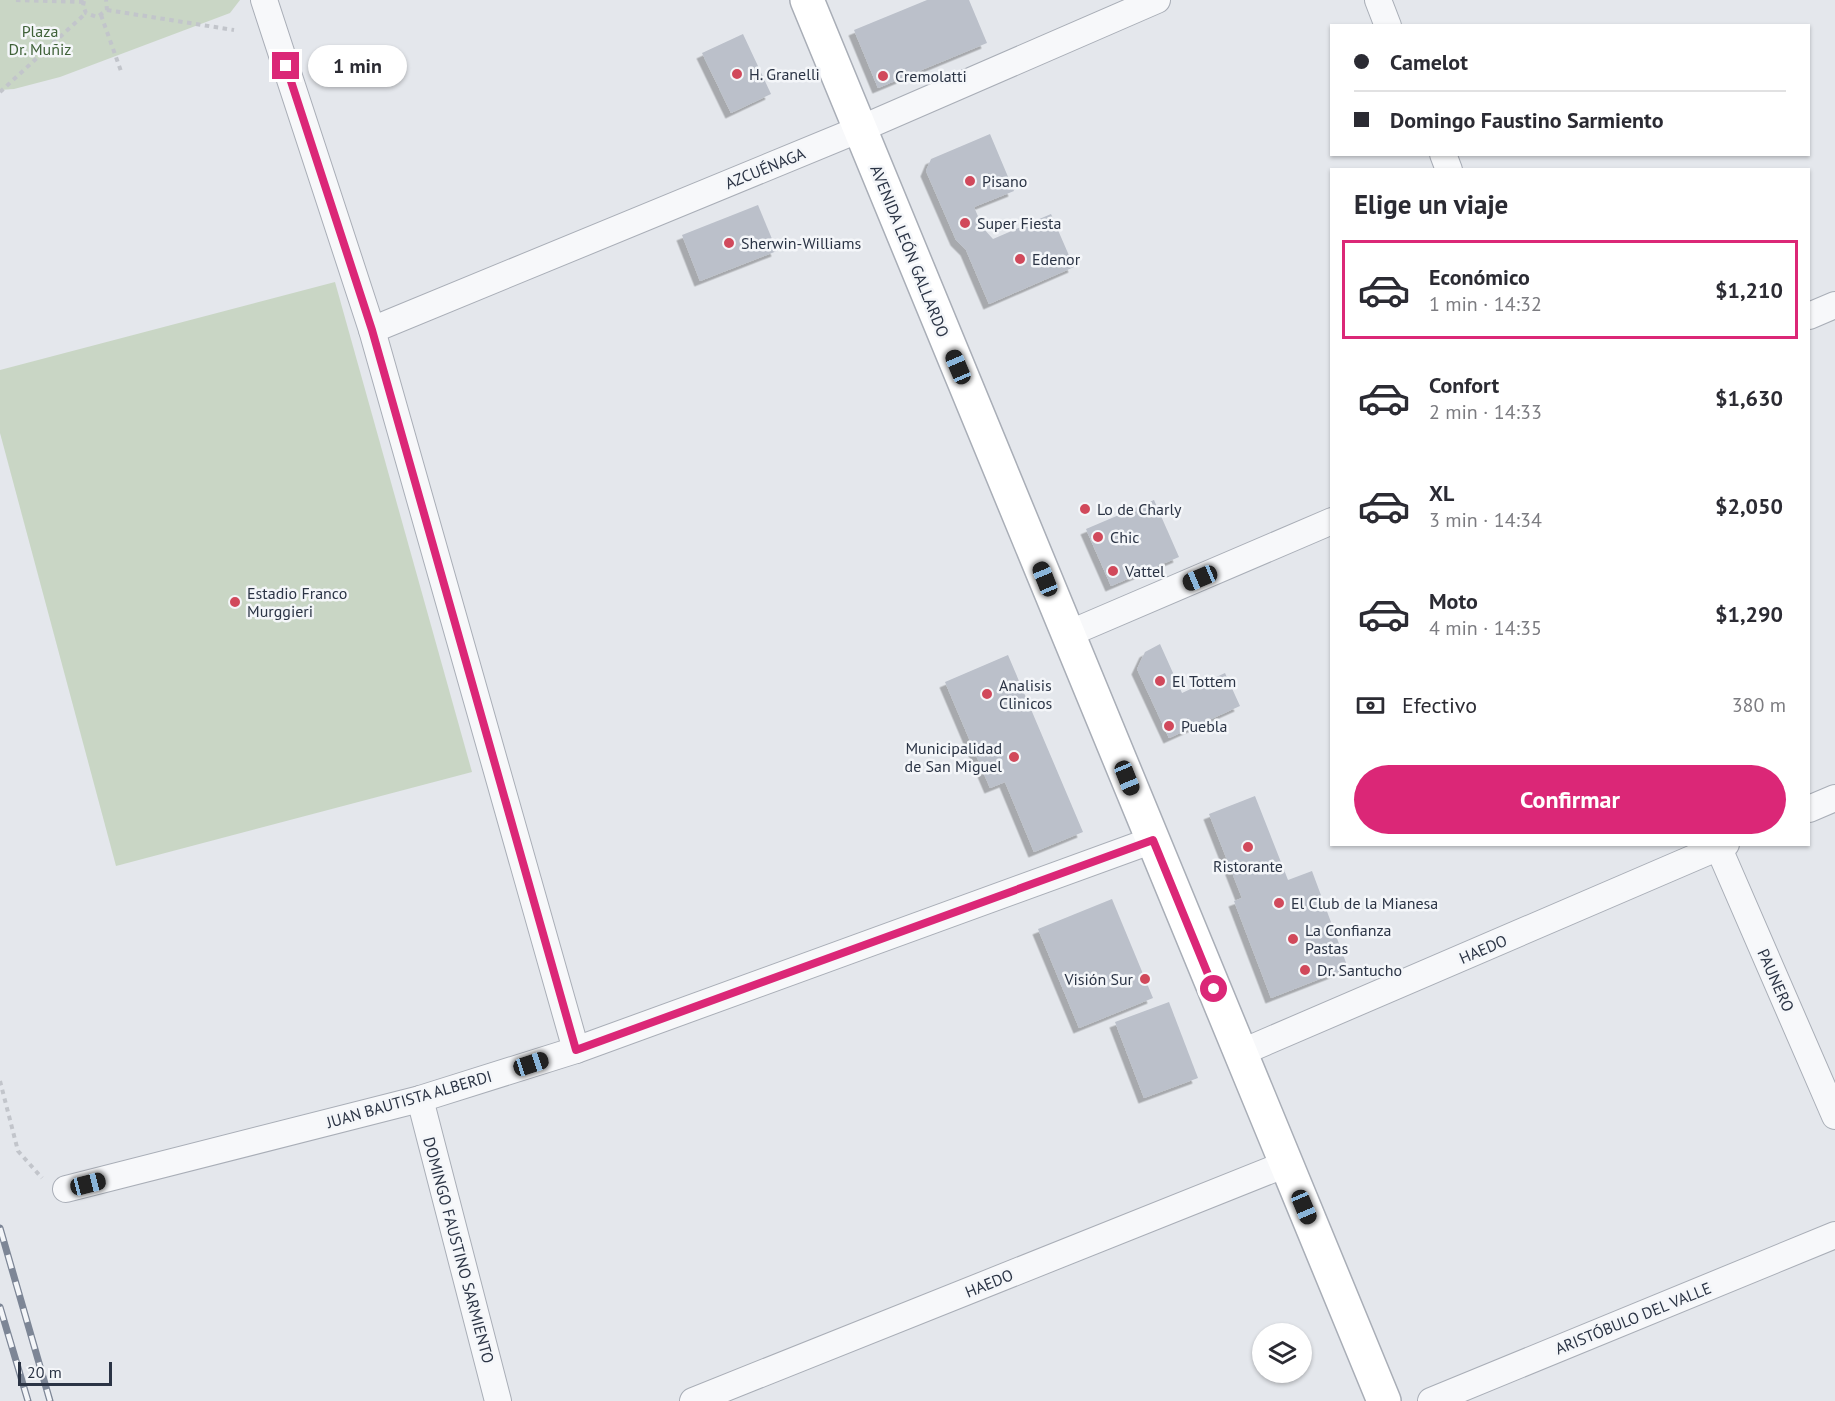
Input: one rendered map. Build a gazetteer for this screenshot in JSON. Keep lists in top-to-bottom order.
{
  "streets": {
    "main road": ["AVENIDA LEÓN GALLARDO"],
    "street": [
      "AZCUÉNAGA",
      "HAEDO",
      "PAUNERO",
      "JUAN BAUTISTA ALBERDI",
      "DOMINGO FAUSTINO SARMIENTO",
      "ARISTÓBULO DEL VALLE"
    ]
  },
  "crossings": [
    ["AZCUÉNAGA", "AVENIDA LEÓN GALLARDO"],
    ["AVENIDA LEÓN GALLARDO", "HAEDO"],
    ["AVENIDA LEÓN GALLARDO", "JUAN BAUTISTA ALBERDI"],
    ["HAEDO", "PAUNERO"],
    ["JUAN BAUTISTA ALBERDI", "DOMINGO FAUSTINO SARMIENTO"]
  ],
  "parks": ["Plaza Dr. Muñiz"],
  "places": [
    "H. Granelli",
    "Cremolatti",
    "Pisano",
    "Super Fiesta",
    "Sherwin-Williams",
    "Edenor",
    "Lo de Charly",
    "Chic",
    "Vattel",
    "Estadio Franco Murggieri",
    "El Tottem",
    "Analisis Clinicos",
    "Puebla",
    "Municipalidad de San Miguel",
    "Ristorante",
    "El Club de la Mianesa",
    "La Confianza Pastas",
    "Dr. Santucho",
    "Visión Sur"
  ],
  "scale_bar": "20 m",
  "page": {
    "banner": ["Camelot", "Domingo Faustino Sarmiento"],
    "bubble": "1 min",
    "heading": "Elige un viaje",
    "list": [
      {
        "name": "Económico",
        "note": "1 min · 14:32",
        "value": "$1,210"
      },
      {
        "name": "Confort",
        "note": "2 min · 14:33",
        "value": "$1,630"
      },
      {
        "name": "XL",
        "note": "3 min · 14:34",
        "value": "$2,050"
      },
      {
        "name": "Moto",
        "note": "4 min · 14:35",
        "value": "$1,290"
      }
    ],
    "pay": ["Efectivo", "380 m"],
    "buttons": "Confirmar",
    "scale": "20 m"
  }
}
